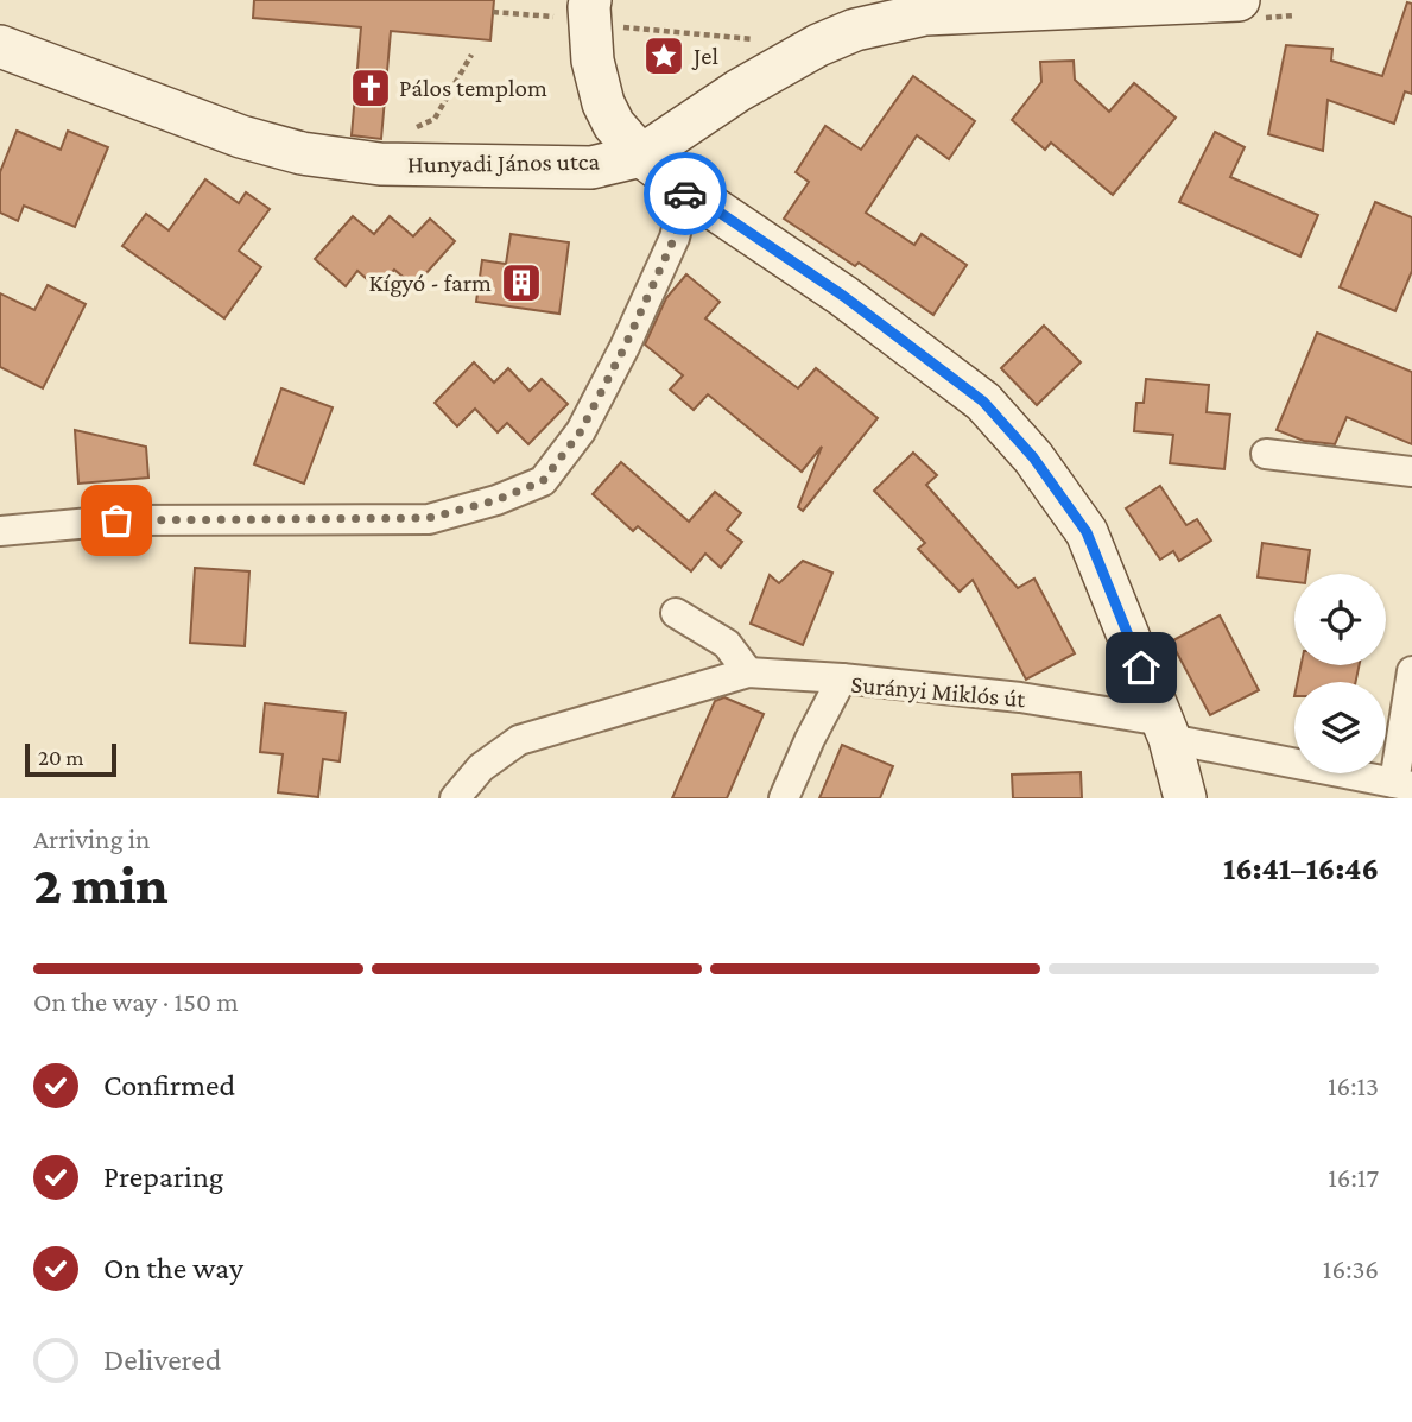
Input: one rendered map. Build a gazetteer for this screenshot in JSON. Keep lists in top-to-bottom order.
{
  "streets": {
    "street": ["Hunyadi János utca", "Surányi Miklós út"]
  },
  "places": {
    "place": ["Jel"],
    "church": ["Pálos templom"],
    "building": ["Kígyó - farm"]
  },
  "scale_bar": "20 m",
  "page": {
    "scale": "20 m",
    "heading": ["2 min", "Arriving in", "16:41–16:46"],
    "bar": "On the way · 150 m",
    "list": [
      ["Confirmed", "16:13"],
      ["Preparing", "16:17"],
      ["On the way", "16:36"],
      "Delivered"
    ]
  }
}
